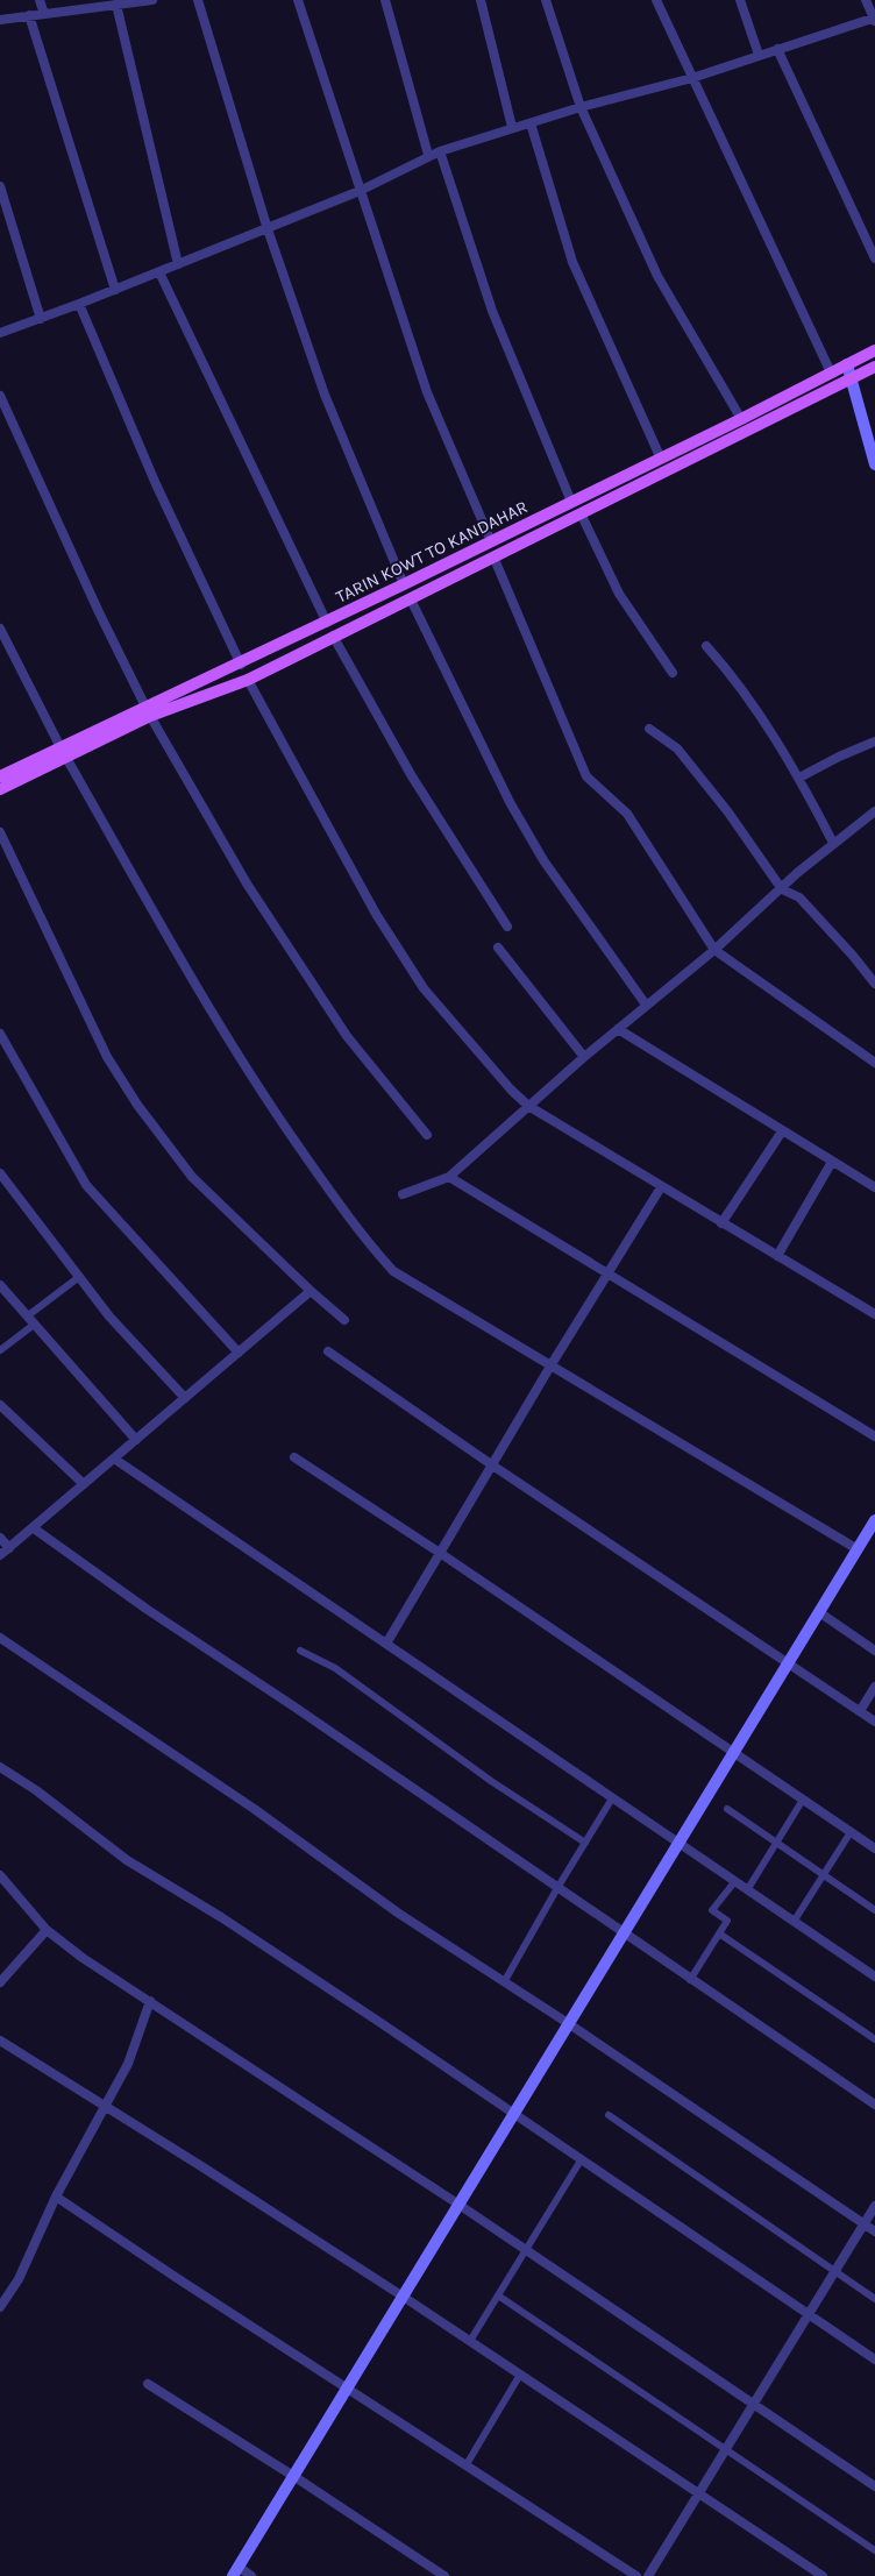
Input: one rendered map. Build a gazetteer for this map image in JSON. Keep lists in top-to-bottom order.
{
  "streets": {
    "main road": ["TARIN KOWT TO KANDAHAR"]
  }
}
